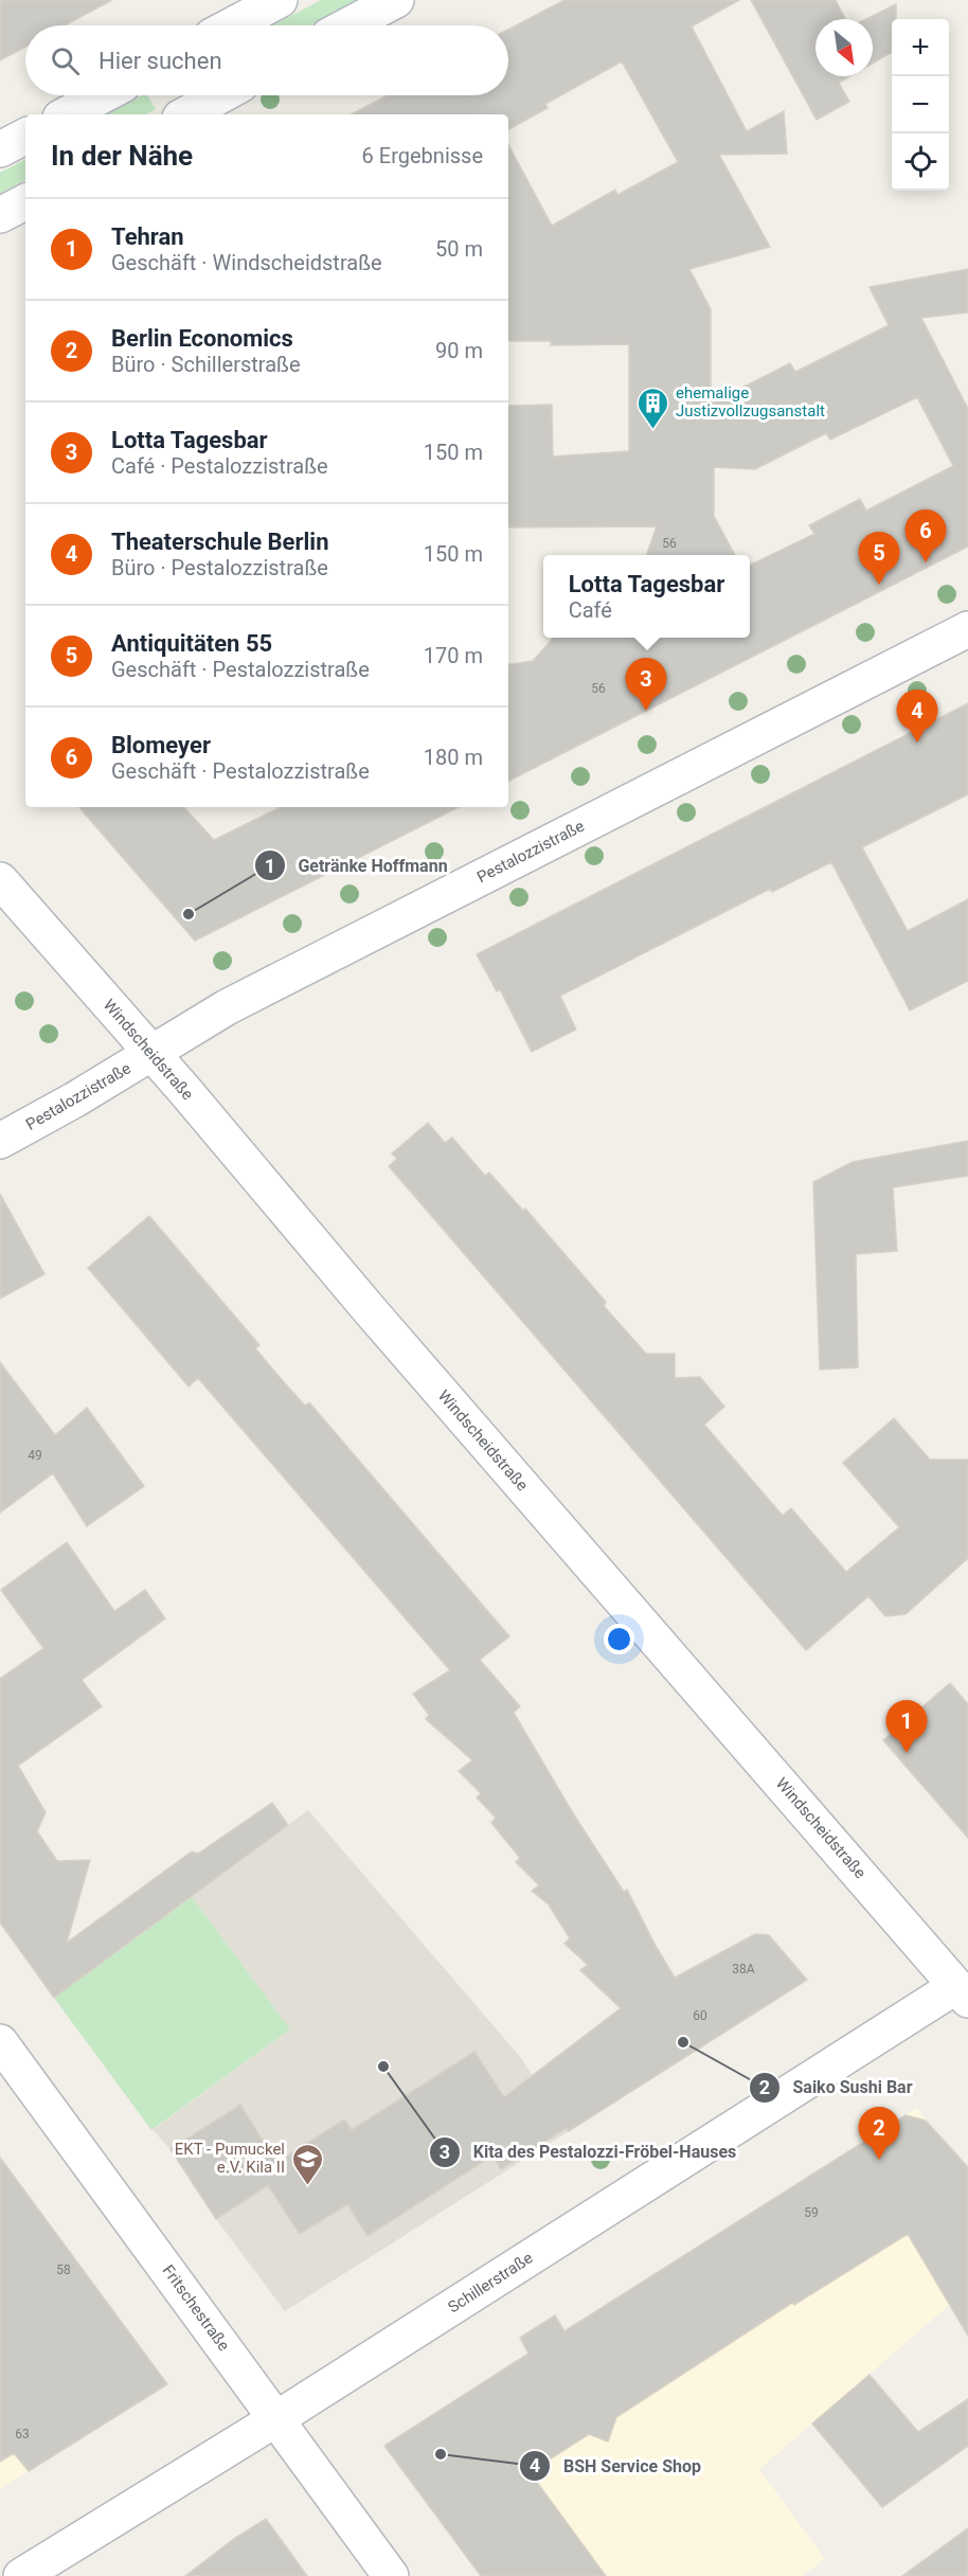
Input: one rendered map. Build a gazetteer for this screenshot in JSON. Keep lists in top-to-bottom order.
{
  "streets": {
    "street": [
      "Pestalozzistraße",
      "Windscheidstraße",
      "Schillerstraße",
      "Fritschestraße"
    ]
  },
  "crossings": [
    ["Pestalozzistraße", "Windscheidstraße"],
    ["Windscheidstraße", "Schillerstraße"],
    ["Schillerstraße", "Fritschestraße"]
  ],
  "places": {
    "building": ["ehemalige Justizvollzugsanstalt"],
    "other": [
      "Getränke Hoffmann",
      "Saiko Sushi Bar",
      "Kita des Pestalozzi-Fröbel-Hauses",
      "BSH Service Shop"
    ],
    "school or university": ["EKT - Pumuckel e.V. Kila II"]
  },
  "house_numbers": [
    "56",
    "56",
    "49",
    "38A",
    "60",
    "59",
    "58",
    "63"
  ],
  "north": "bottom right",
  "page": {
    "map_buttons": ["+", "−"],
    "search": "Hier suchen",
    "heading": ["In der Nähe", "6 Ergebnisse"],
    "list": [
      {
        "mark": "1",
        "name": "Tehran",
        "note": "Geschäft · Windscheidstraße",
        "value": "50 m"
      },
      {
        "mark": "2",
        "name": "Berlin Economics",
        "note": "Büro · Schillerstraße",
        "value": "90 m"
      },
      {
        "mark": "3",
        "name": "Lotta Tagesbar",
        "note": "Café · Pestalozzistraße",
        "value": "150 m"
      },
      {
        "mark": "4",
        "name": "Theaterschule Berlin",
        "note": "Büro · Pestalozzistraße",
        "value": "150 m"
      },
      {
        "mark": "5",
        "name": "Antiquitäten 55",
        "note": "Geschäft · Pestalozzistraße",
        "value": "170 m"
      },
      {
        "mark": "6",
        "name": "Blomeyer",
        "note": "Geschäft · Pestalozzistraße",
        "value": "180 m"
      }
    ],
    "pins": [
      "6",
      "5",
      "3",
      "4",
      "1",
      "2"
    ],
    "popup": ["Lotta Tagesbar", "Café"]
  }
}
